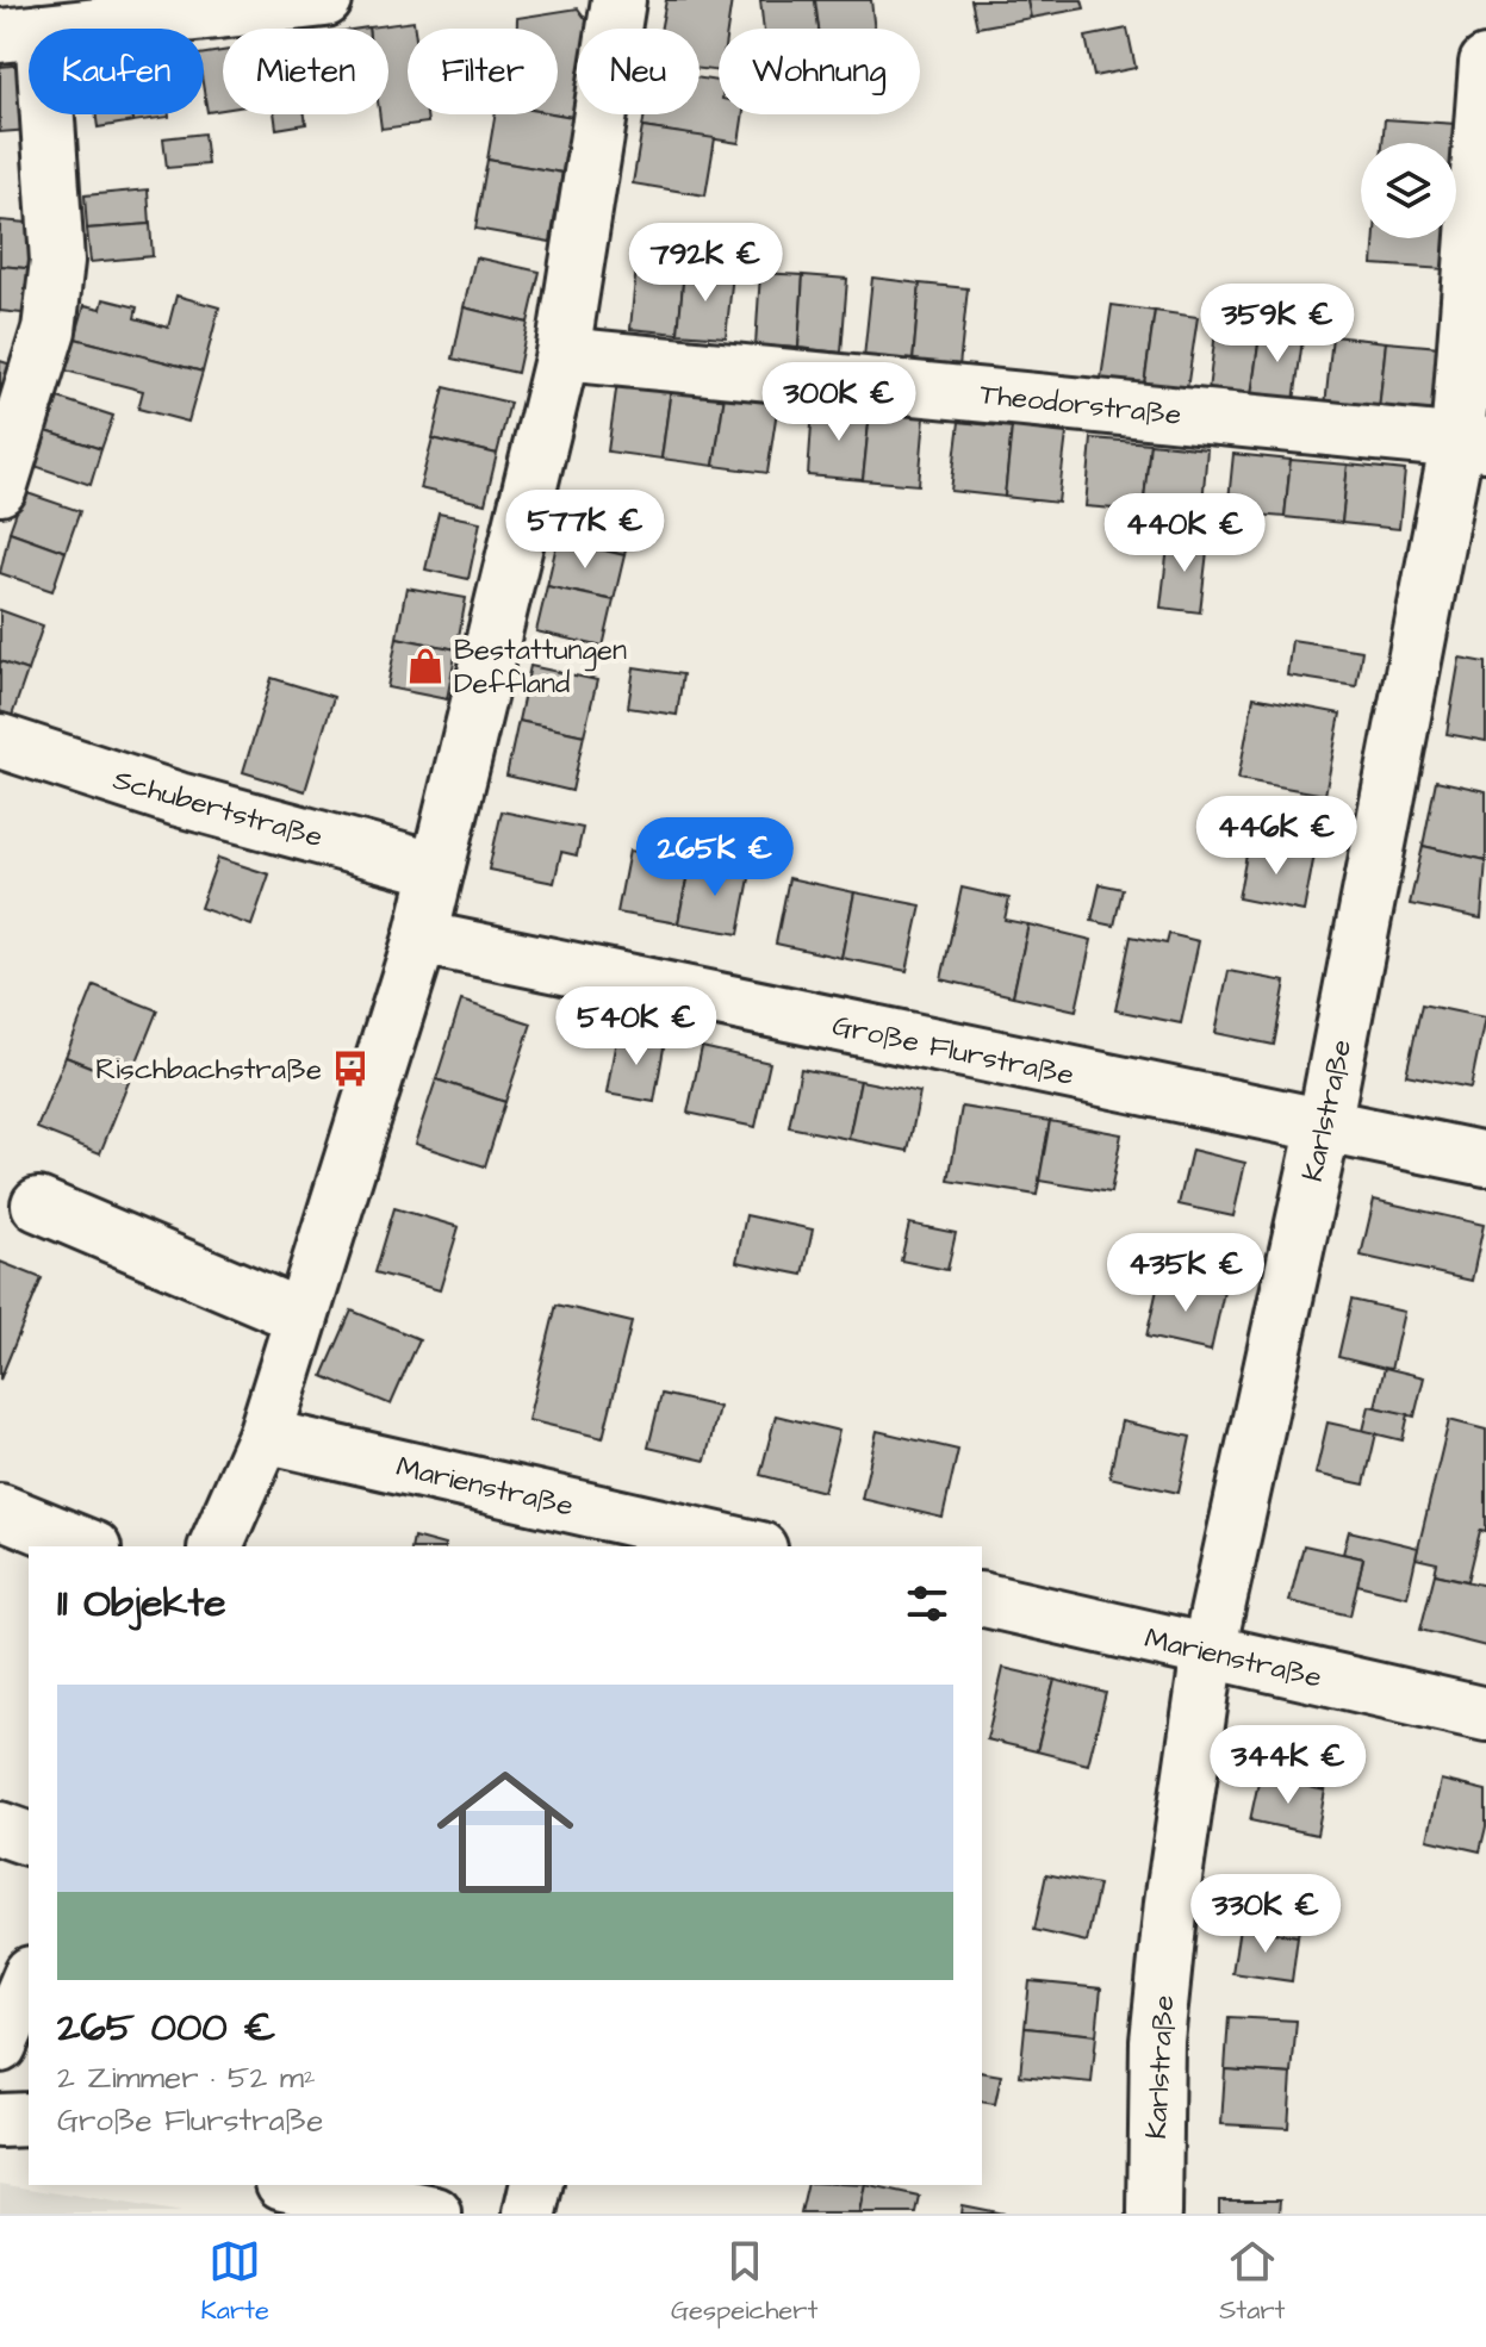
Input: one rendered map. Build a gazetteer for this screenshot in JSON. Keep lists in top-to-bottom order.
{
  "streets": {
    "street": [
      "Theodorstraße",
      "Schubertstraße",
      "Große Flurstraße",
      "Karlstraße",
      "Marienstraße"
    ]
  },
  "crossings": [
    ["Theodorstraße", "Karlstraße"],
    ["Große Flurstraße", "Karlstraße"],
    ["Karlstraße", "Marienstraße"]
  ],
  "places": {
    "shop": ["Bestattungen Deffland"],
    "bus stop": ["Rischbachstraße"]
  },
  "page": {
    "chip": [
      "Kaufen",
      "Mieten",
      "Filter",
      "Neu",
      "Wohnung"
    ],
    "price": [
      "792K €",
      "359K €",
      "300K €",
      "577K €",
      "440K €",
      "446K €",
      "265K €",
      "540K €",
      "435K €",
      "344K €",
      "330K €"
    ],
    "heading": "11 Objekte",
    "list": [
      {
        "name": "265 000 €",
        "note": "2 Zimmer · 52 m² · Große Flurstraße"
      }
    ],
    "tabs": ["Karte", "Gespeichert", "Start"]
  }
}
